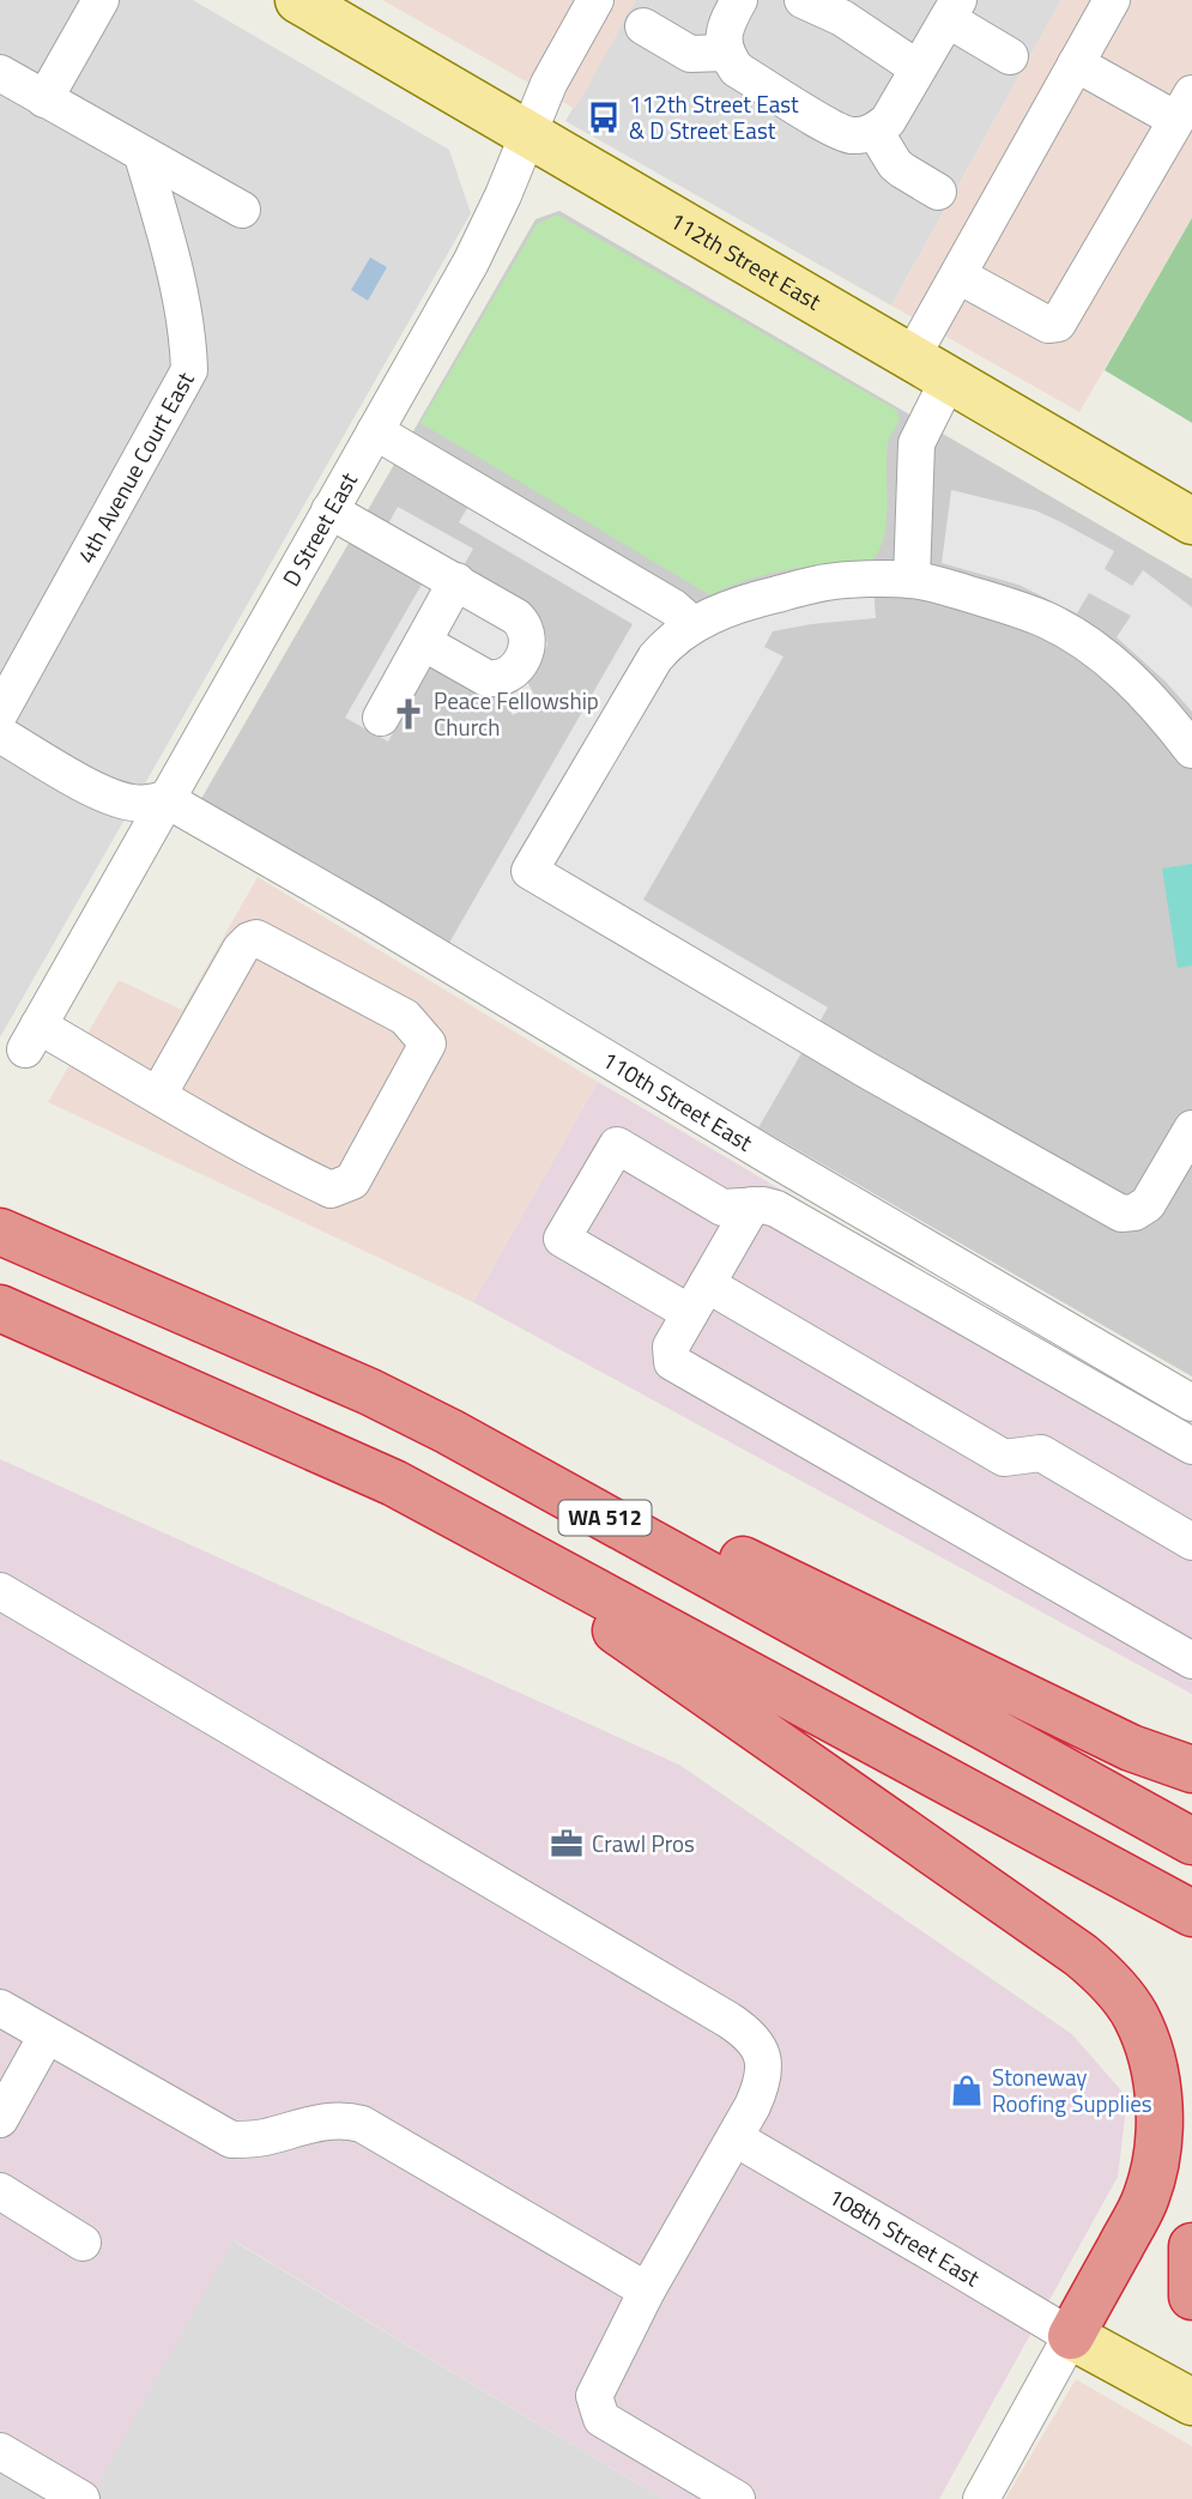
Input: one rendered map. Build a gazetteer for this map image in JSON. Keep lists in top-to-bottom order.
{
  "streets": {
    "highway": ["WA 512"],
    "main road": ["112th Street East"],
    "street": [
      "4th Avenue Court East",
      "D Street East",
      "110th Street East",
      "108th Street East"
    ]
  },
  "crossings": [
    ["112th Street East", "D Street East"],
    ["D Street East", "110th Street East"]
  ],
  "places": {
    "bus stop": ["112th Street East & D Street East"],
    "church": ["Peace Fellowship Church"],
    "office": ["Crawl Pros"],
    "shop": ["Stoneway Roofing Supplies"]
  }
}
